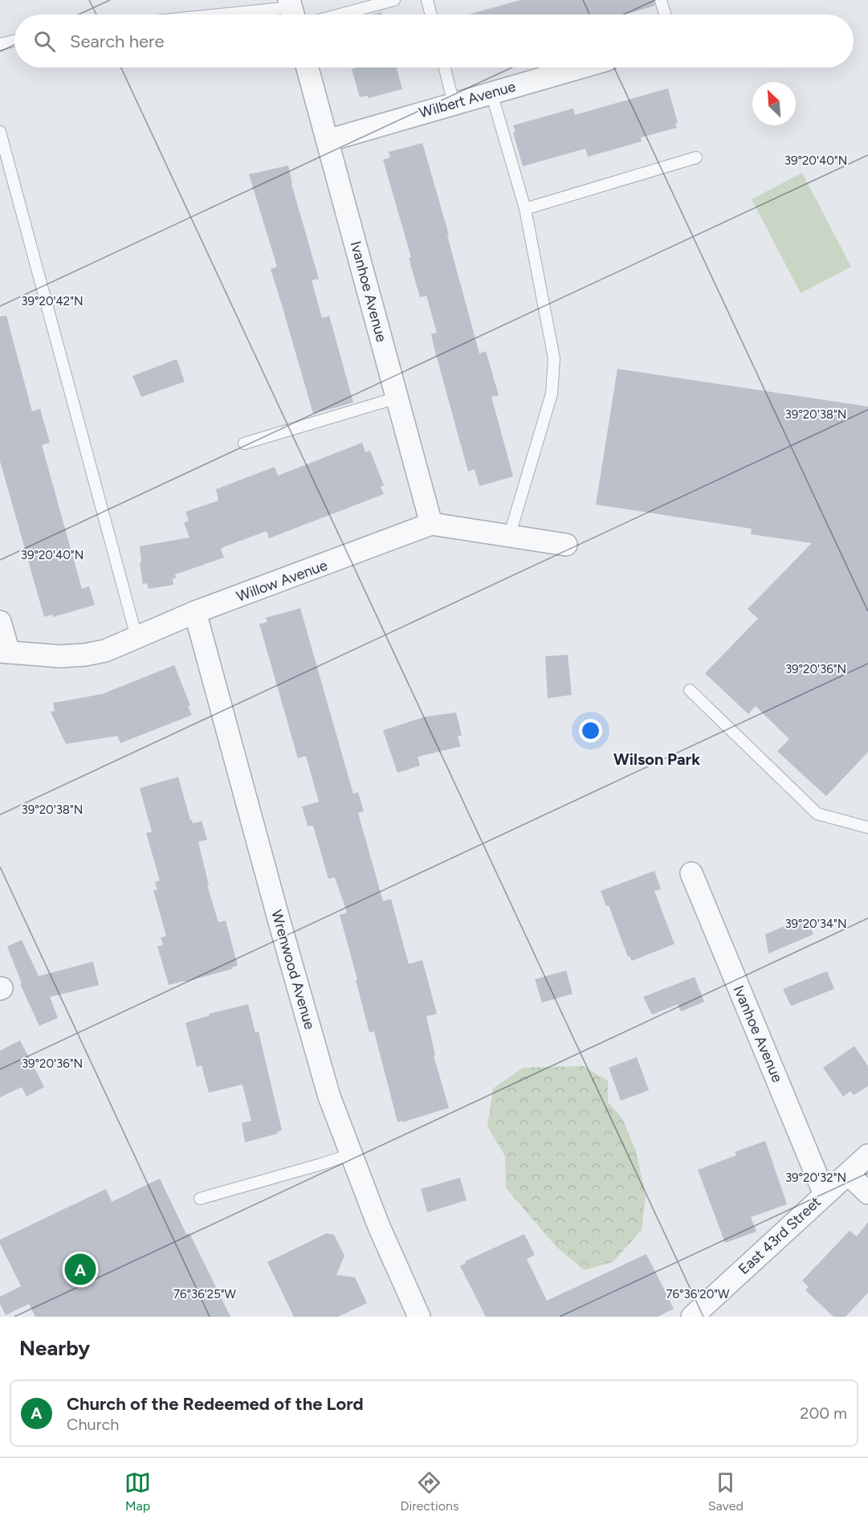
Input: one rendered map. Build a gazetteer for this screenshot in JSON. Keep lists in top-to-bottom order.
{
  "streets": {
    "street": [
      "Wilbert Avenue",
      "Ivanhoe Avenue",
      "Willow Avenue",
      "Wrenwood Avenue",
      "East 43rd Street"
    ]
  },
  "crossings": [
    ["Wilbert Avenue", "Ivanhoe Avenue"],
    ["Ivanhoe Avenue", "Willow Avenue"],
    ["Ivanhoe Avenue", "East 43rd Street"],
    ["Willow Avenue", "Wrenwood Avenue"]
  ],
  "districts": ["Wilson Park"],
  "north": "top left",
  "page": {
    "search": "Search here",
    "pins": "A",
    "heading": "Nearby",
    "list": [
      {
        "mark": "A",
        "name": "Church of the Redeemed of the Lord",
        "note": "Church",
        "value": "200 m"
      }
    ],
    "nav": ["Map", "Directions", "Saved"]
  },
  "coordinates": [
    "39°20'40\"N",
    "39°20'42\"N",
    "39°20'38\"N",
    "39°20'36\"N",
    "39°20'34\"N",
    "39°20'32\"N",
    "76°36'25\"W",
    "76°36'20\"W"
  ]
}
